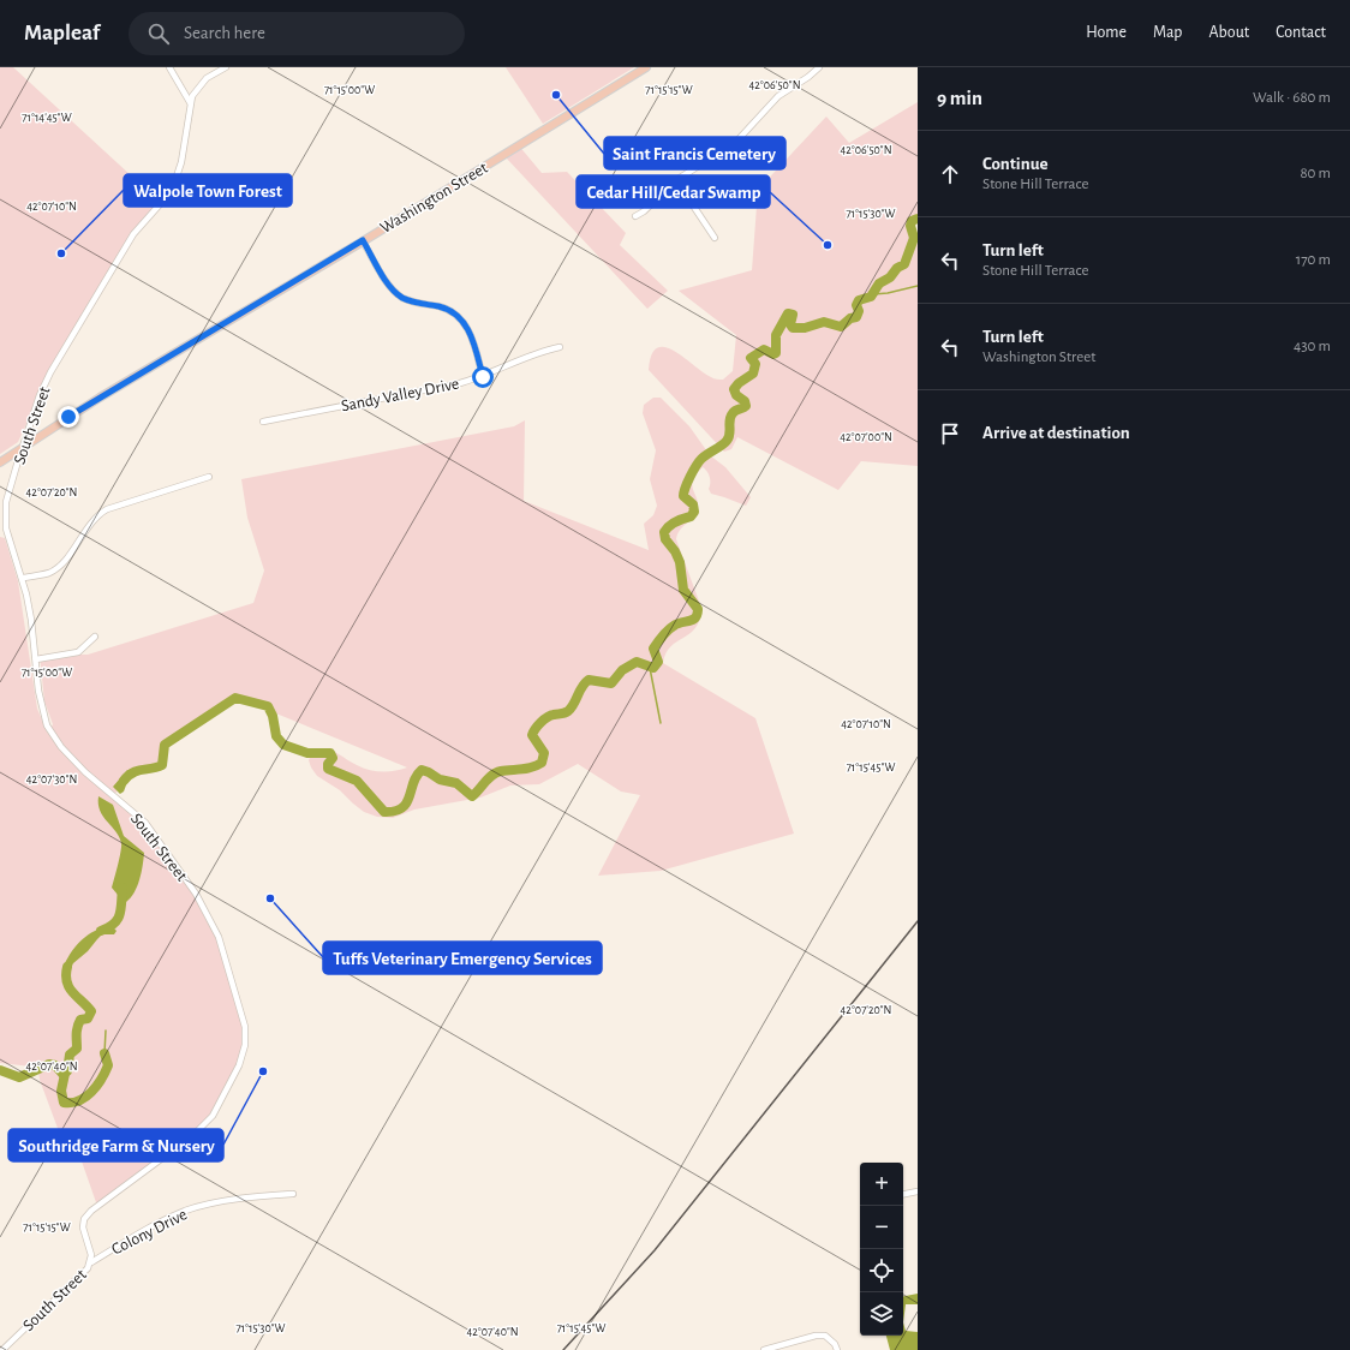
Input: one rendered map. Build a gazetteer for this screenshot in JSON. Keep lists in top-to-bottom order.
{
  "streets": {
    "main road": ["Washington Street"],
    "street": ["Sandy Valley Drive", "South Street", "Colony Drive"]
  },
  "crossings": [
    ["Washington Street", "South Street"],
    ["South Street", "Colony Drive"]
  ],
  "places": [
    "Saint Francis Cemetery",
    "Cedar Hill/Cedar Swamp",
    "Walpole Town Forest",
    "Tuffs Veterinary Emergency Services",
    "Southridge Farm & Nursery"
  ],
  "page": {
    "header": "Mapleaf",
    "search": "Search here",
    "nav": [
      "Home",
      "Map",
      "About",
      "Contact"
    ],
    "heading": ["9 min", "Walk · 680 m"],
    "list": [
      ["Continue", "Stone Hill Terrace", "80 m"],
      ["Turn left", "Stone Hill Terrace", "170 m"],
      ["Turn left", "Washington Street", "430 m"],
      "Arrive at destination"
    ],
    "map_buttons": ["+", "−"]
  },
  "coordinates": [
    "42°06'50\"N",
    "71°15'15\"W",
    "71°15'00\"W",
    "71°14'45\"W",
    "42°07'10\"N",
    "71°15'30\"W",
    "42°07'00\"N",
    "42°07'20\"N",
    "71°15'45\"W",
    "42°07'30\"N",
    "42°07'40\"N"
  ]
}
